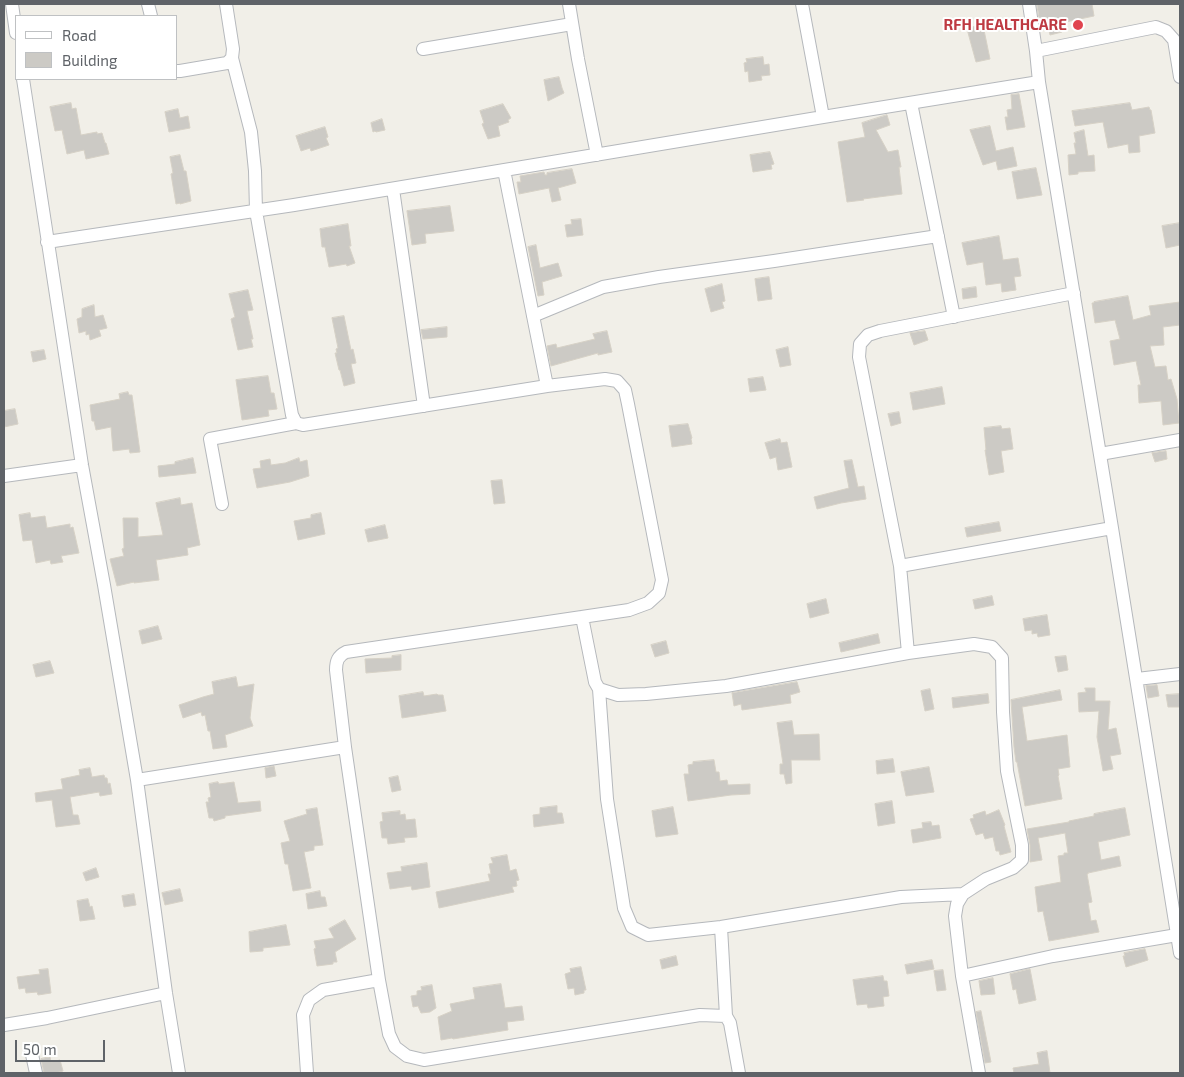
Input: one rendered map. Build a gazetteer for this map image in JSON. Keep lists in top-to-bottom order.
{
  "places": ["RFH HEALTHCARE"],
  "legend": ["Road", "Building"],
  "scale_bar": "50 m"
}
